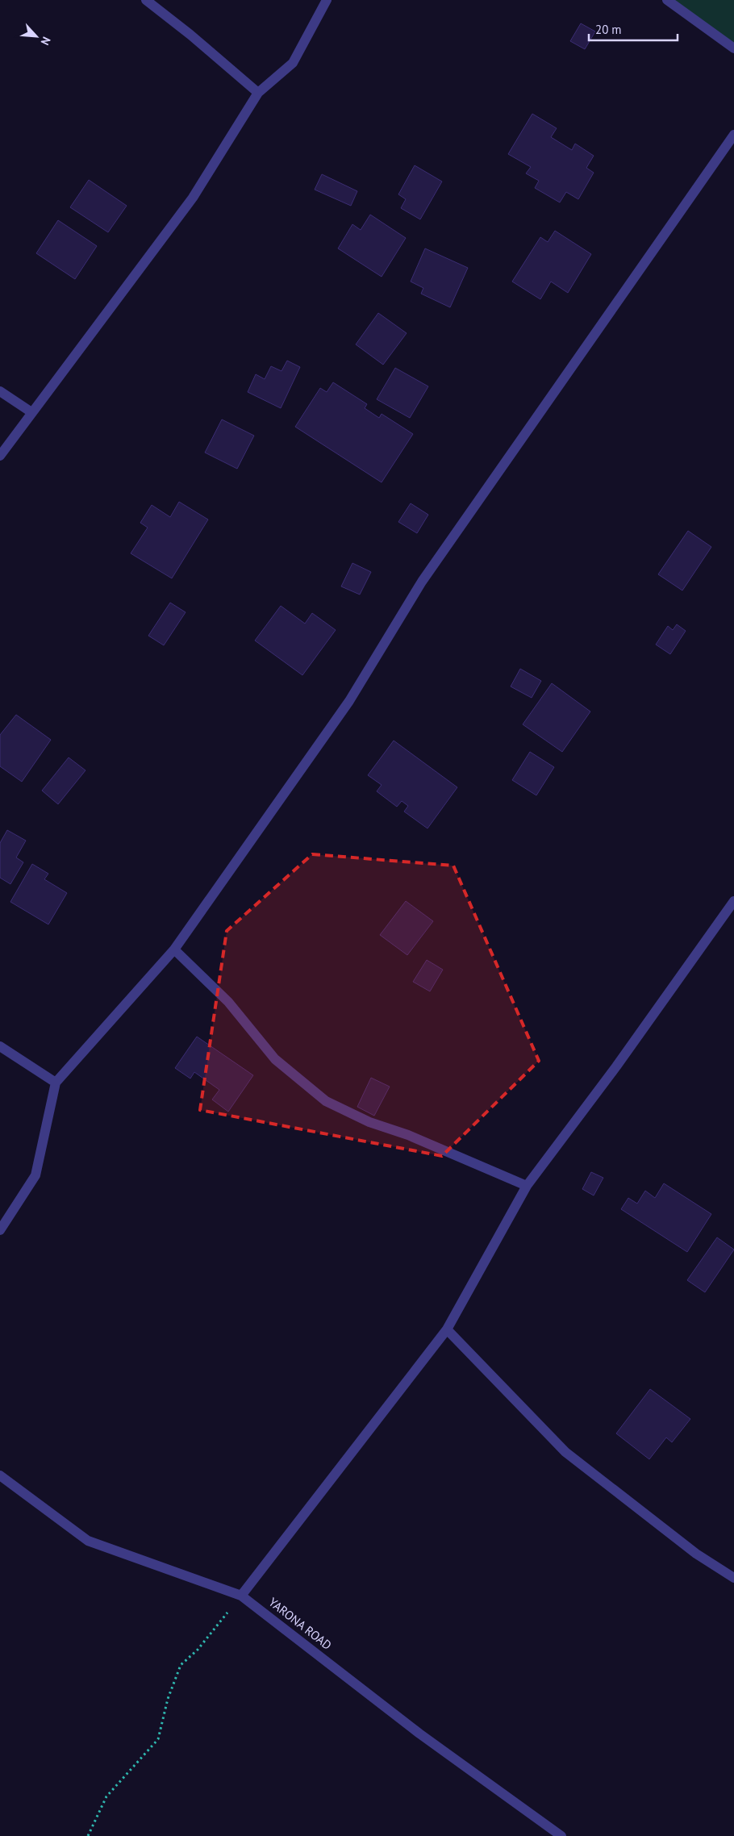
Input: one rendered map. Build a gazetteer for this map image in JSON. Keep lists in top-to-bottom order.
{
  "streets": {
    "street": ["YARONA ROAD"]
  },
  "scale_bar": "20 m",
  "north": "bottom right"
}
